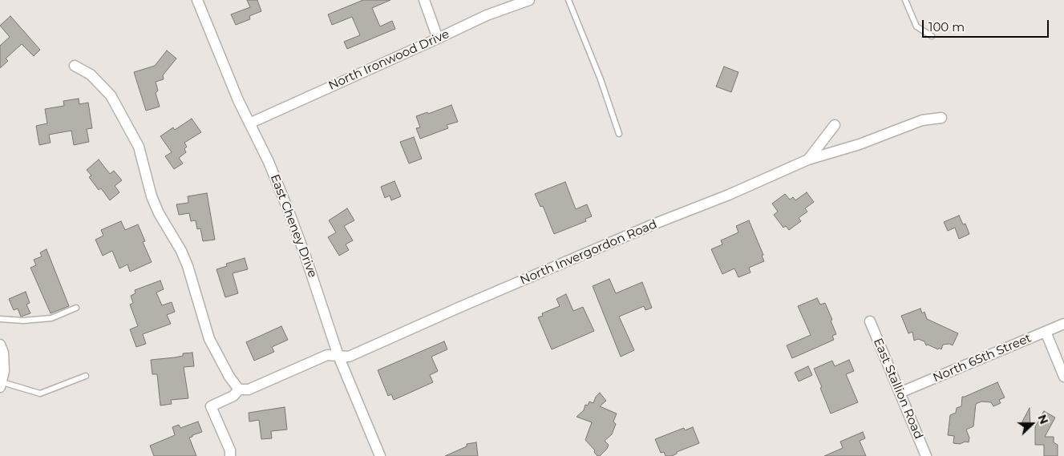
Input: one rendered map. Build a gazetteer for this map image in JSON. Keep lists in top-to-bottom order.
{
  "streets": {
    "street": [
      "North Ironwood Drive",
      "East Cheney Drive",
      "North Invergordon Road",
      "North 65th Street",
      "East Stallion Road"
    ]
  },
  "crossings": [
    ["North Ironwood Drive", "East Cheney Drive"],
    ["East Cheney Drive", "North Invergordon Road"],
    ["North 65th Street", "East Stallion Road"]
  ],
  "scale_bar": "100 m",
  "north": "right"
}
